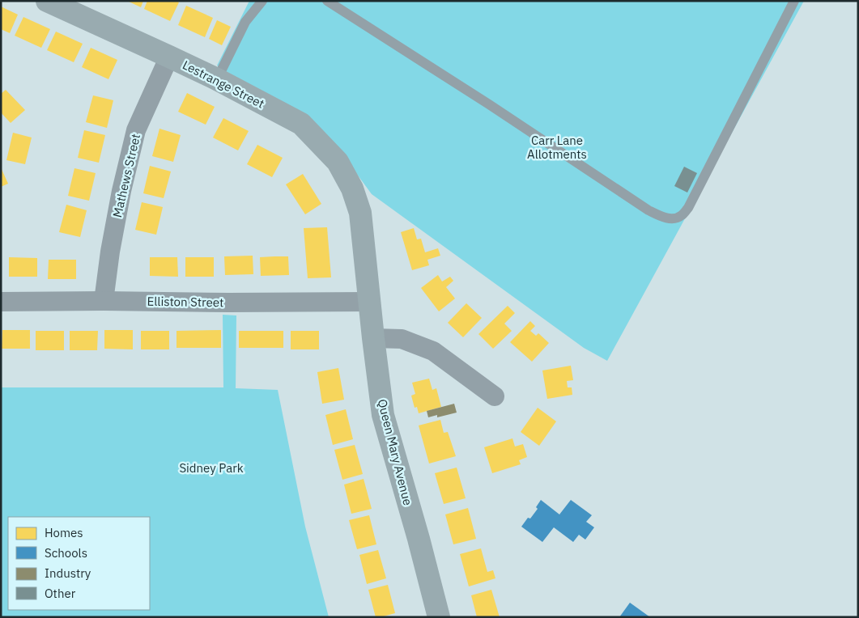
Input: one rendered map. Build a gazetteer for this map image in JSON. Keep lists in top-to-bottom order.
{
  "streets": {
    "street": [
      "Lestrange Street",
      "Mathews Street",
      "Elliston Street",
      "Queen Mary Avenue"
    ]
  },
  "crossings": [
    ["Lestrange Street", "Mathews Street"],
    ["Lestrange Street", "Queen Mary Avenue"],
    ["Mathews Street", "Elliston Street"],
    ["Elliston Street", "Queen Mary Avenue"]
  ],
  "parks": ["Carr Lane Allotments", "Sidney Park"],
  "legend": [
    "Homes",
    "Schools",
    "Industry",
    "Other"
  ]
}
